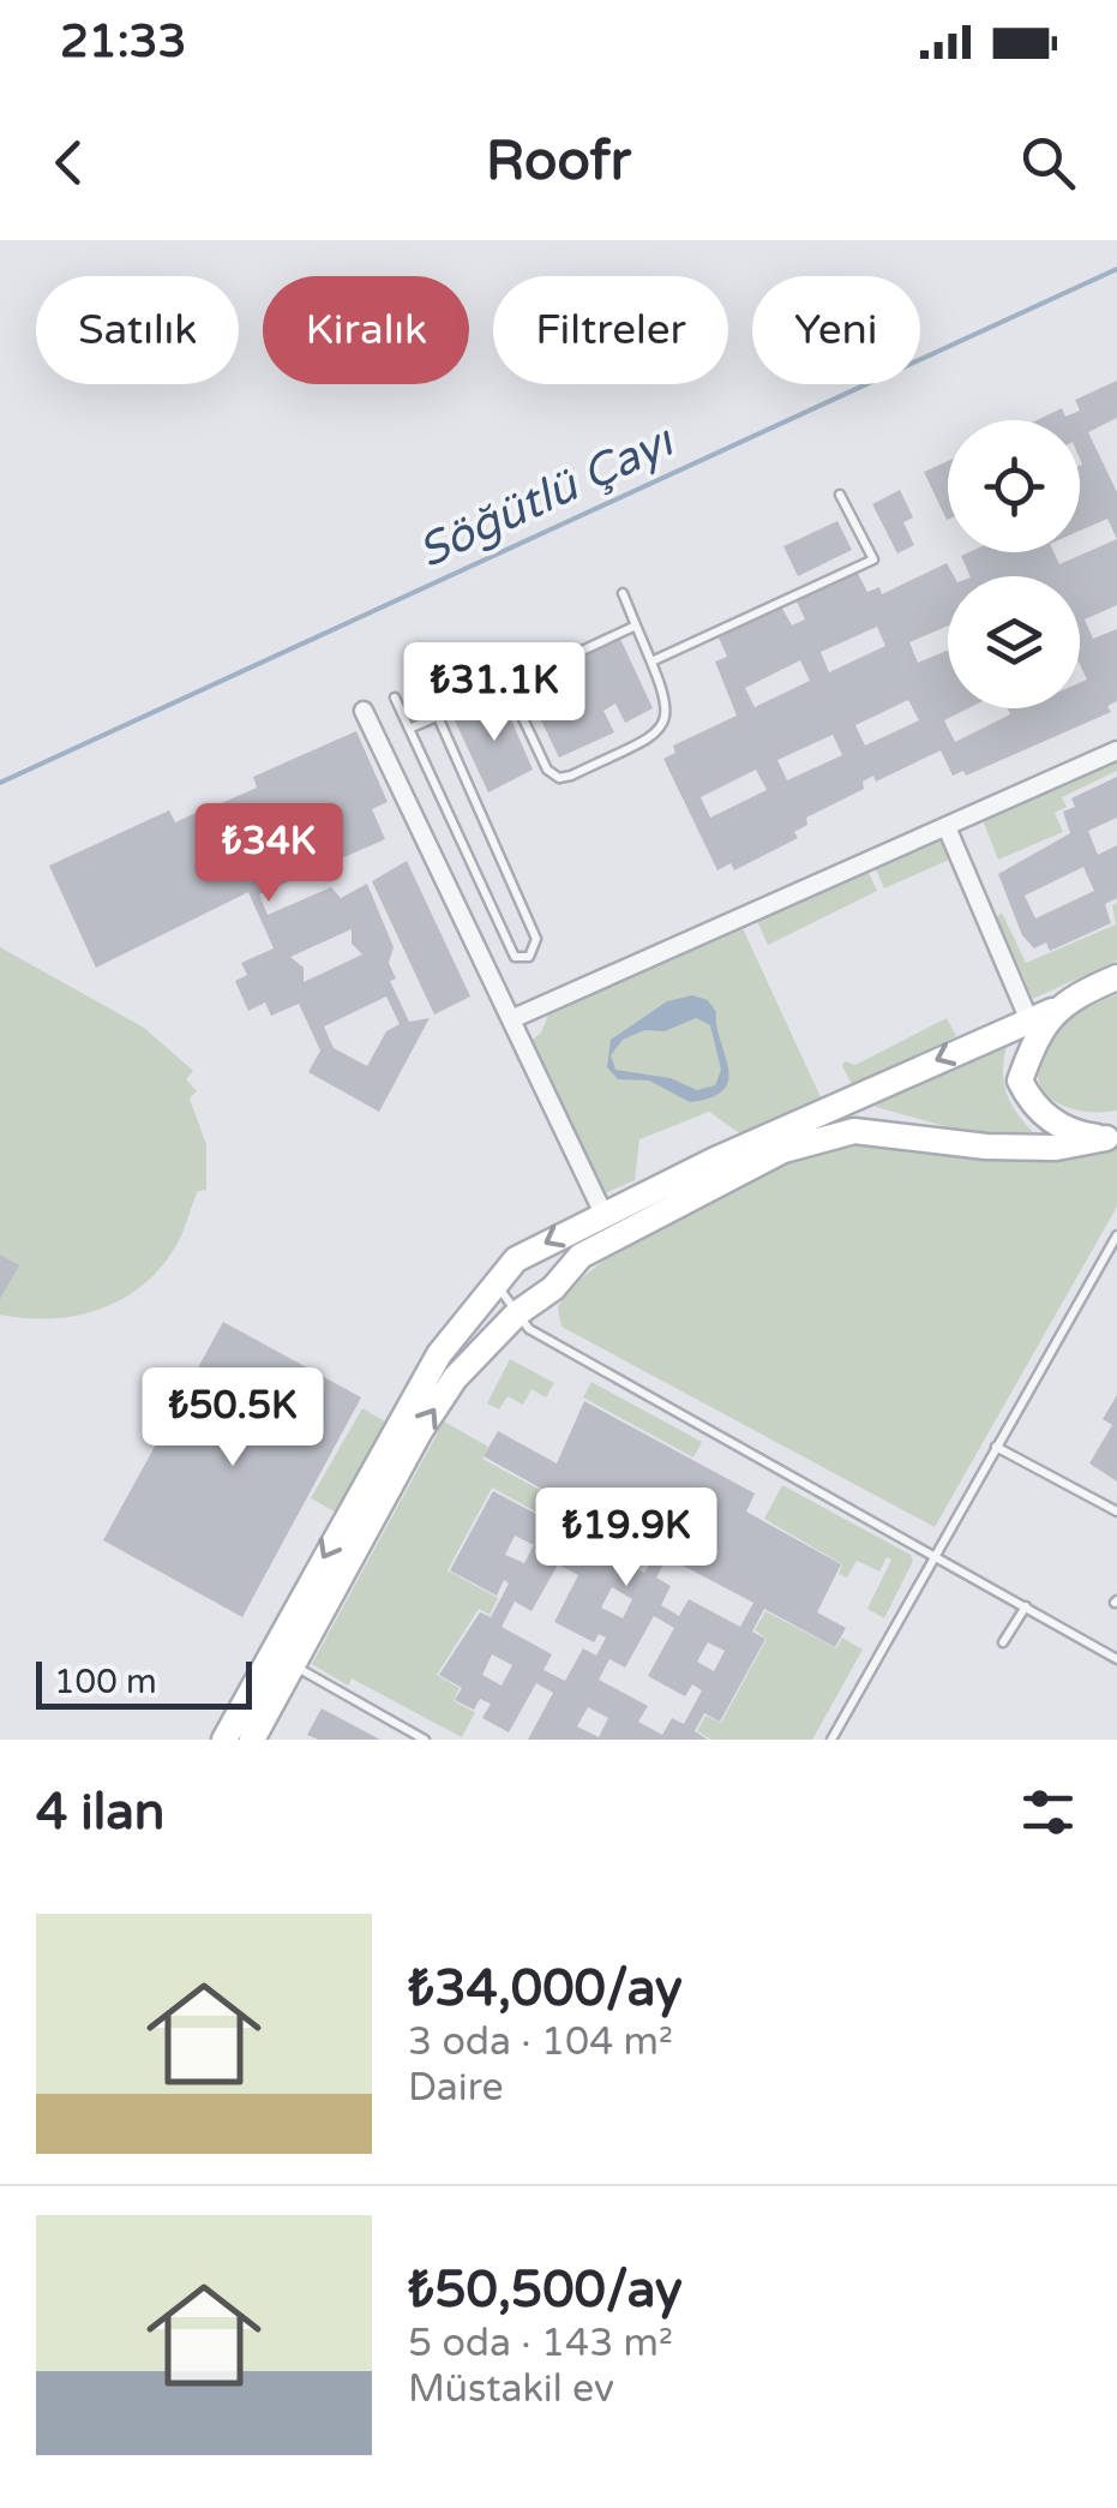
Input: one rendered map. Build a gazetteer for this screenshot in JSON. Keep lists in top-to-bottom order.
{
  "water": ["Söğütlü Çayı"],
  "scale_bar": "100 m",
  "page": {
    "status": "21:33",
    "header": "Roofr",
    "chip": [
      "Satılık",
      "Kiralık",
      "Filtreler",
      "Yeni"
    ],
    "price": [
      "₺31.1K",
      "₺34K",
      "₺50.5K",
      "₺19.9K"
    ],
    "scale": "100 m",
    "heading": "4 ilan",
    "list": [
      {
        "name": "₺34,000/ay",
        "note": "3 oda · 104 m² · Daire"
      },
      {
        "name": "₺50,500/ay",
        "note": "5 oda · 143 m² · Müstakil ev"
      }
    ]
  }
}
